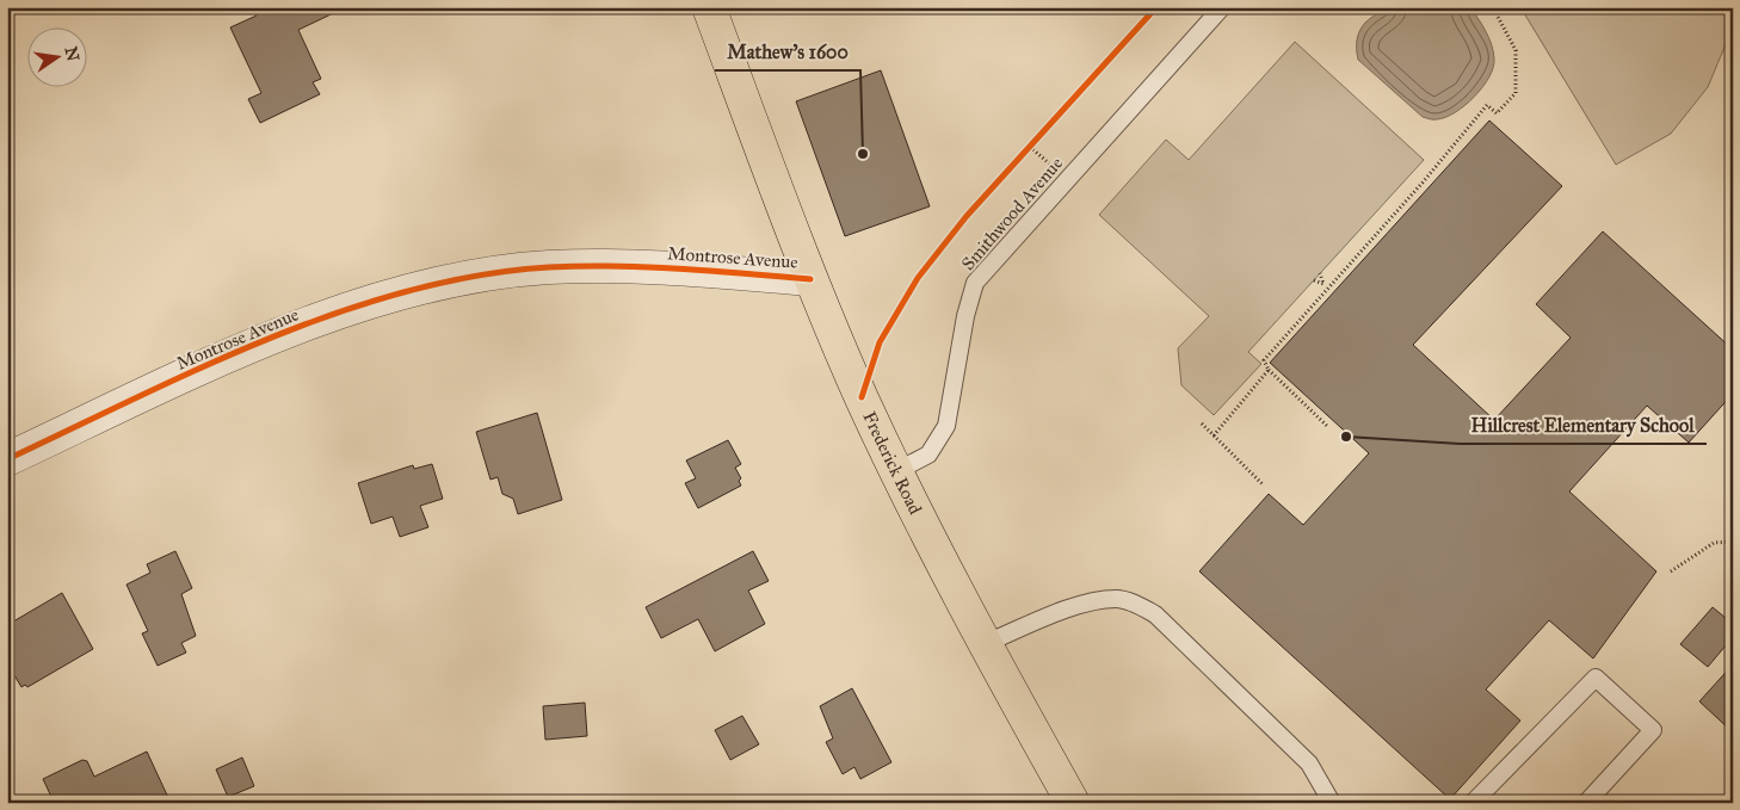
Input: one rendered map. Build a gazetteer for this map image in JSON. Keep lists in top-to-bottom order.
{
  "streets": {
    "main road": ["Frederick Road"],
    "street": ["Montrose Avenue"],
    "lane": ["Smithwood Avenue"]
  },
  "crossings": [
    ["Smithwood Avenue", "Frederick Road"],
    ["Montrose Avenue", "Frederick Road"]
  ],
  "places": ["Mathew's 1600", "Hillcrest Elementary School"],
  "north": "right"
}
